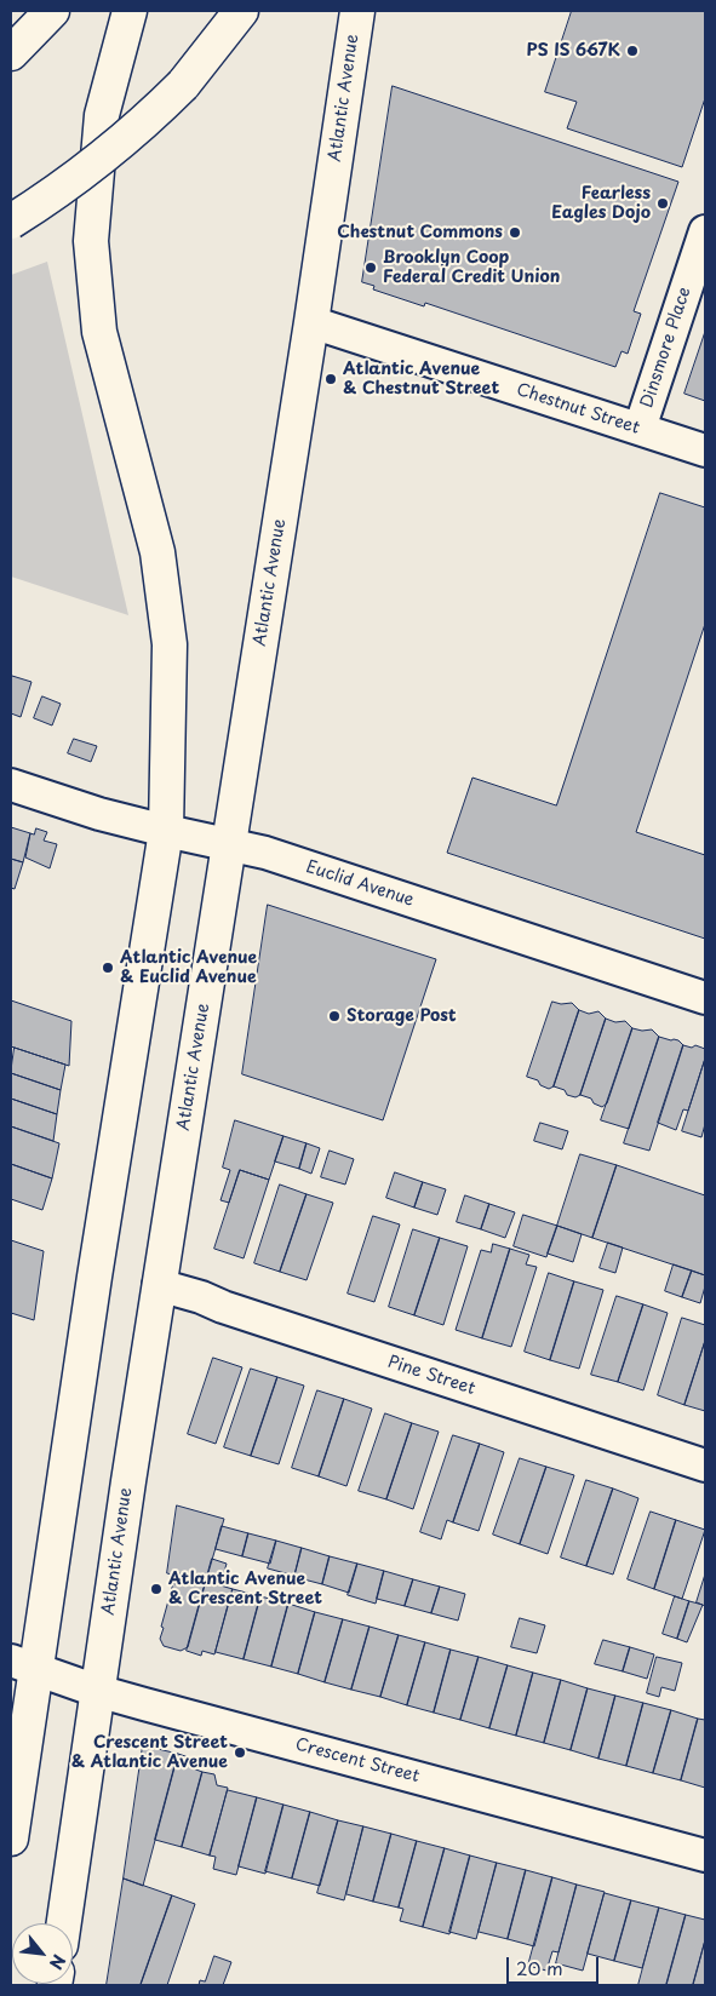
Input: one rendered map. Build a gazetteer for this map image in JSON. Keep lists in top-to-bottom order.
{
  "streets": {
    "main road": ["Atlantic Avenue"],
    "street": [
      "Dinsmore Place",
      "Chestnut Street",
      "Euclid Avenue",
      "Pine Street",
      "Crescent Street"
    ]
  },
  "crossings": [
    ["Atlantic Avenue", "Chestnut Street"],
    ["Atlantic Avenue", "Euclid Avenue"],
    ["Atlantic Avenue", "Pine Street"],
    ["Atlantic Avenue", "Crescent Street"],
    ["Dinsmore Place", "Chestnut Street"]
  ],
  "places": [
    "PS IS 667K",
    "Fearless Eagles Dojo",
    "Chestnut Commons",
    "Brooklyn Coop Federal Credit Union",
    "Atlantic Avenue & Chestnut Street",
    "Atlantic Avenue & Euclid Avenue",
    "Storage Post",
    "Atlantic Avenue & Crescent Street",
    "Crescent Street & Atlantic Avenue"
  ],
  "scale_bar": "20 m",
  "north": "bottom right"
}
